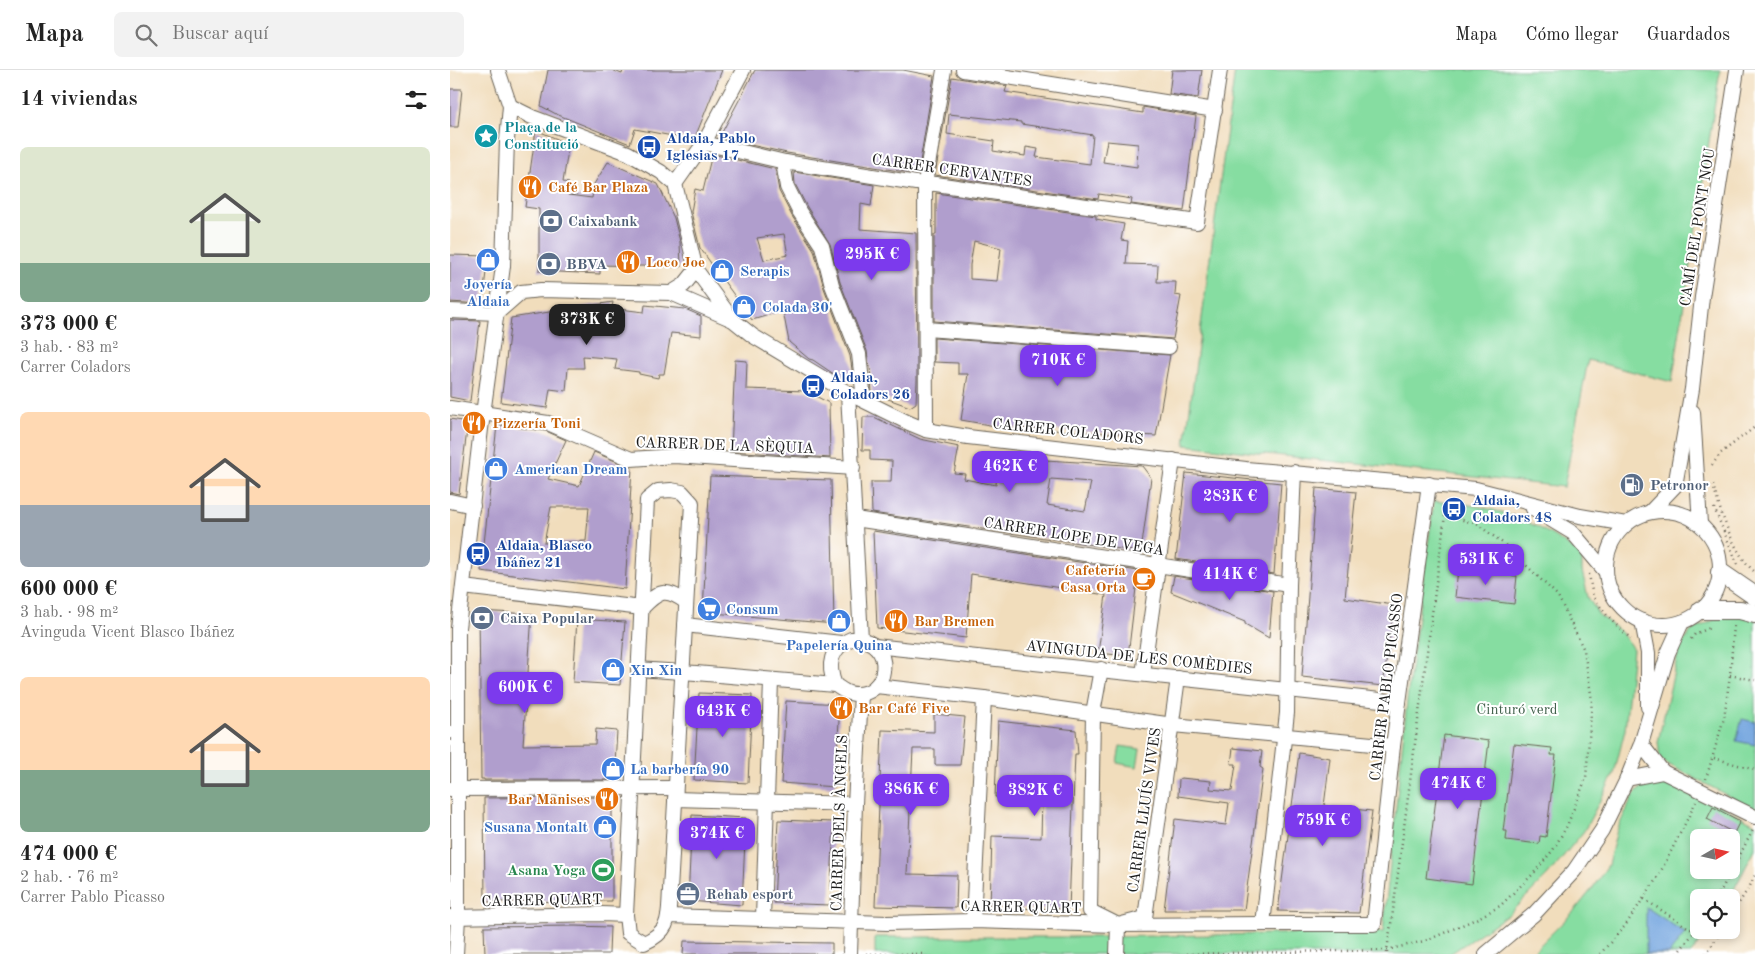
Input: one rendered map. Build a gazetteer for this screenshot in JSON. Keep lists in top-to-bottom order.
{
  "streets": {
    "street": [
      "CARRER CERVANTES",
      "CAMÍ DEL PONT NOU",
      "CARRER COLADORS",
      "CARRER DE LA SÈQUIA",
      "CARRER LOPE DE VEGA",
      "AVINGUDA DE LES COMÈDIES",
      "CARRER PABLO PICASSO",
      "CARRER LLUÍS VIVES",
      "CARRER DELS ÀNGELS",
      "CARRER QUART"
    ]
  },
  "crossings": [
    ["CAMÍ DEL PONT NOU", "CARRER COLADORS"],
    ["CARRER COLADORS", "CARRER PABLO PICASSO"],
    ["AVINGUDA DE LES COMÈDIES", "CARRER PABLO PICASSO"],
    ["AVINGUDA DE LES COMÈDIES", "CARRER LLUÍS VIVES"],
    ["AVINGUDA DE LES COMÈDIES", "CARRER DELS ÀNGELS"],
    ["CARRER PABLO PICASSO", "CARRER QUART"],
    ["CARRER LLUÍS VIVES", "CARRER QUART"],
    ["CARRER DELS ÀNGELS", "CARRER QUART"]
  ],
  "parks": ["Cinturó verd"],
  "places": {
    "place": ["Plaça de la Constitució"],
    "bus stop": [
      "Aldaia, Pablo Iglesias 17",
      "Aldaia, Coladors 26",
      "Aldaia, Coladors 48",
      "Aldaia, Blasco Ibáñez 21"
    ],
    "restaurant": [
      "Café Bar Plaza",
      "Loco Joe",
      "Pizzería Toni",
      "Bar Bremen",
      "Bar Café Five",
      "Bar Manises"
    ],
    "bank": ["Caixabank", "BBVA", "Caixa Popular"],
    "shop": [
      "Joyería Aldaia",
      "Serapis",
      "Colada 30'",
      "American Dream",
      "Papelería Quina",
      "Xin Xin",
      "La barbería 90",
      "Susana Montalt"
    ],
    "fuel station": ["Petronor"],
    "cafe": ["Cafetería Casa Orta"],
    "supermarket": ["Consum"],
    "sports": ["Asana Yoga"],
    "office": ["Rehab esport"]
  },
  "north": "right",
  "page": {
    "header": "Mapa",
    "search": "Buscar aquí",
    "nav": ["Mapa", "Cómo llegar", "Guardados"],
    "heading": "14 viviendas",
    "list": [
      {
        "name": "373 000 €",
        "note": "3 hab. · 83 m² · Carrer Coladors"
      },
      {
        "name": "600 000 €",
        "note": "3 hab. · 98 m² · Avinguda Vicent Blasco Ibáñez"
      },
      {
        "name": "474 000 €",
        "note": "2 hab. · 76 m² · Carrer Pablo Picasso"
      }
    ],
    "price": [
      "295K €",
      "373K €",
      "710K €",
      "462K €",
      "283K €",
      "531K €",
      "414K €",
      "600K €",
      "643K €",
      "474K €",
      "386K €",
      "382K €",
      "759K €",
      "374K €"
    ]
  }
}
